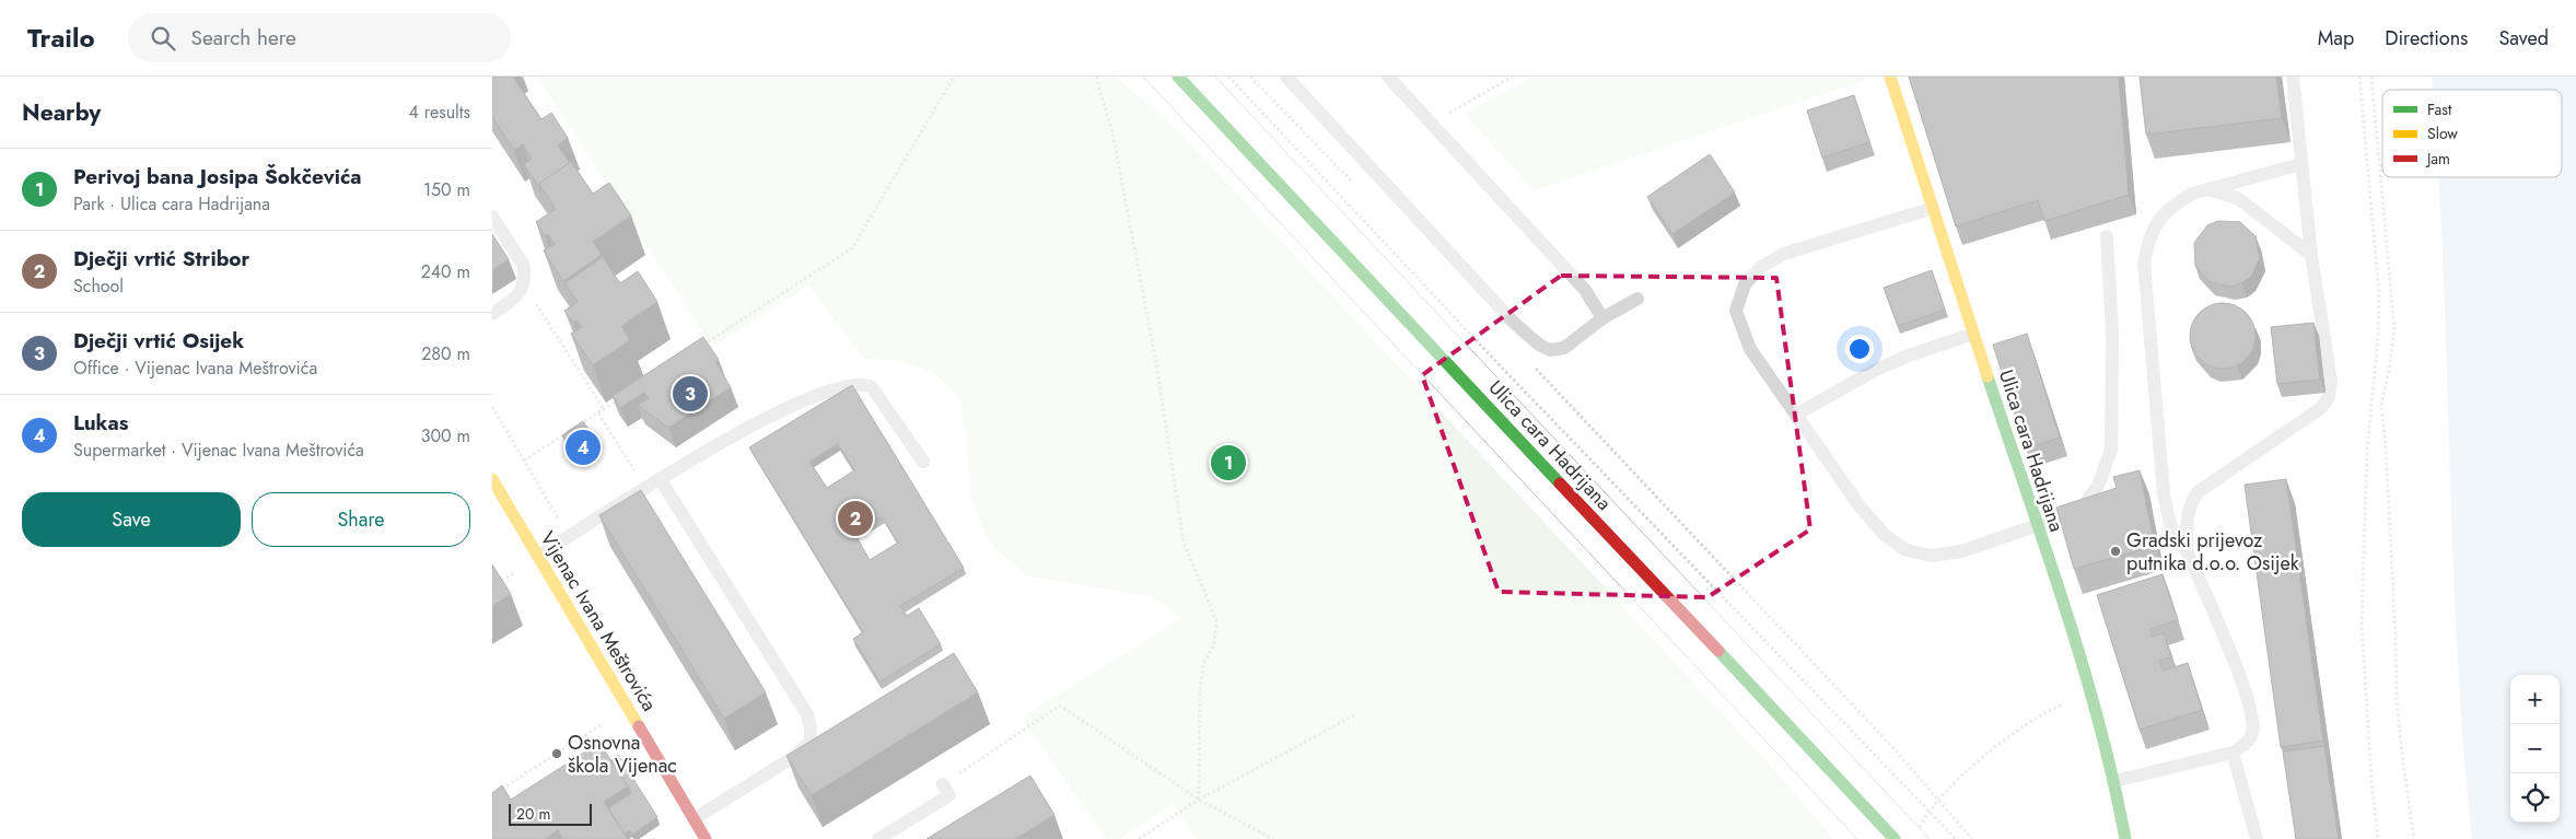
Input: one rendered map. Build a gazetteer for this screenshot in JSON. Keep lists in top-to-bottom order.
{
  "streets": {
    "street": ["Ulica cara Hadrijana", "Vijenac Ivana Meštrovića"]
  },
  "places": ["Gradski prijevoz putnika d.o.o. Osijek", "Osnovna škola Vijenac"],
  "legend": ["Fast", "Slow", "Jam"],
  "scale_bar": "20 m",
  "page": {
    "header": "Trailo",
    "search": "Search here",
    "nav": ["Map", "Directions", "Saved"],
    "heading": ["Nearby", "4 results"],
    "list": [
      {
        "mark": "1",
        "name": "Perivoj bana Josipa Šokčevića",
        "note": "Park · Ulica cara Hadrijana",
        "value": "150 m"
      },
      {
        "mark": "2",
        "name": "Dječji vrtić Stribor",
        "note": "School",
        "value": "240 m"
      },
      {
        "mark": "3",
        "name": "Dječji vrtić Osijek",
        "note": "Office · Vijenac Ivana Meštrovića",
        "value": "280 m"
      },
      {
        "mark": "4",
        "name": "Lukas",
        "note": "Supermarket · Vijenac Ivana Meštrovića",
        "value": "300 m"
      }
    ],
    "pins": [
      "3",
      "4",
      "1",
      "2"
    ],
    "buttons": ["Save", "Share"],
    "map_buttons": ["+", "−"],
    "scale": "20 m"
  }
}
